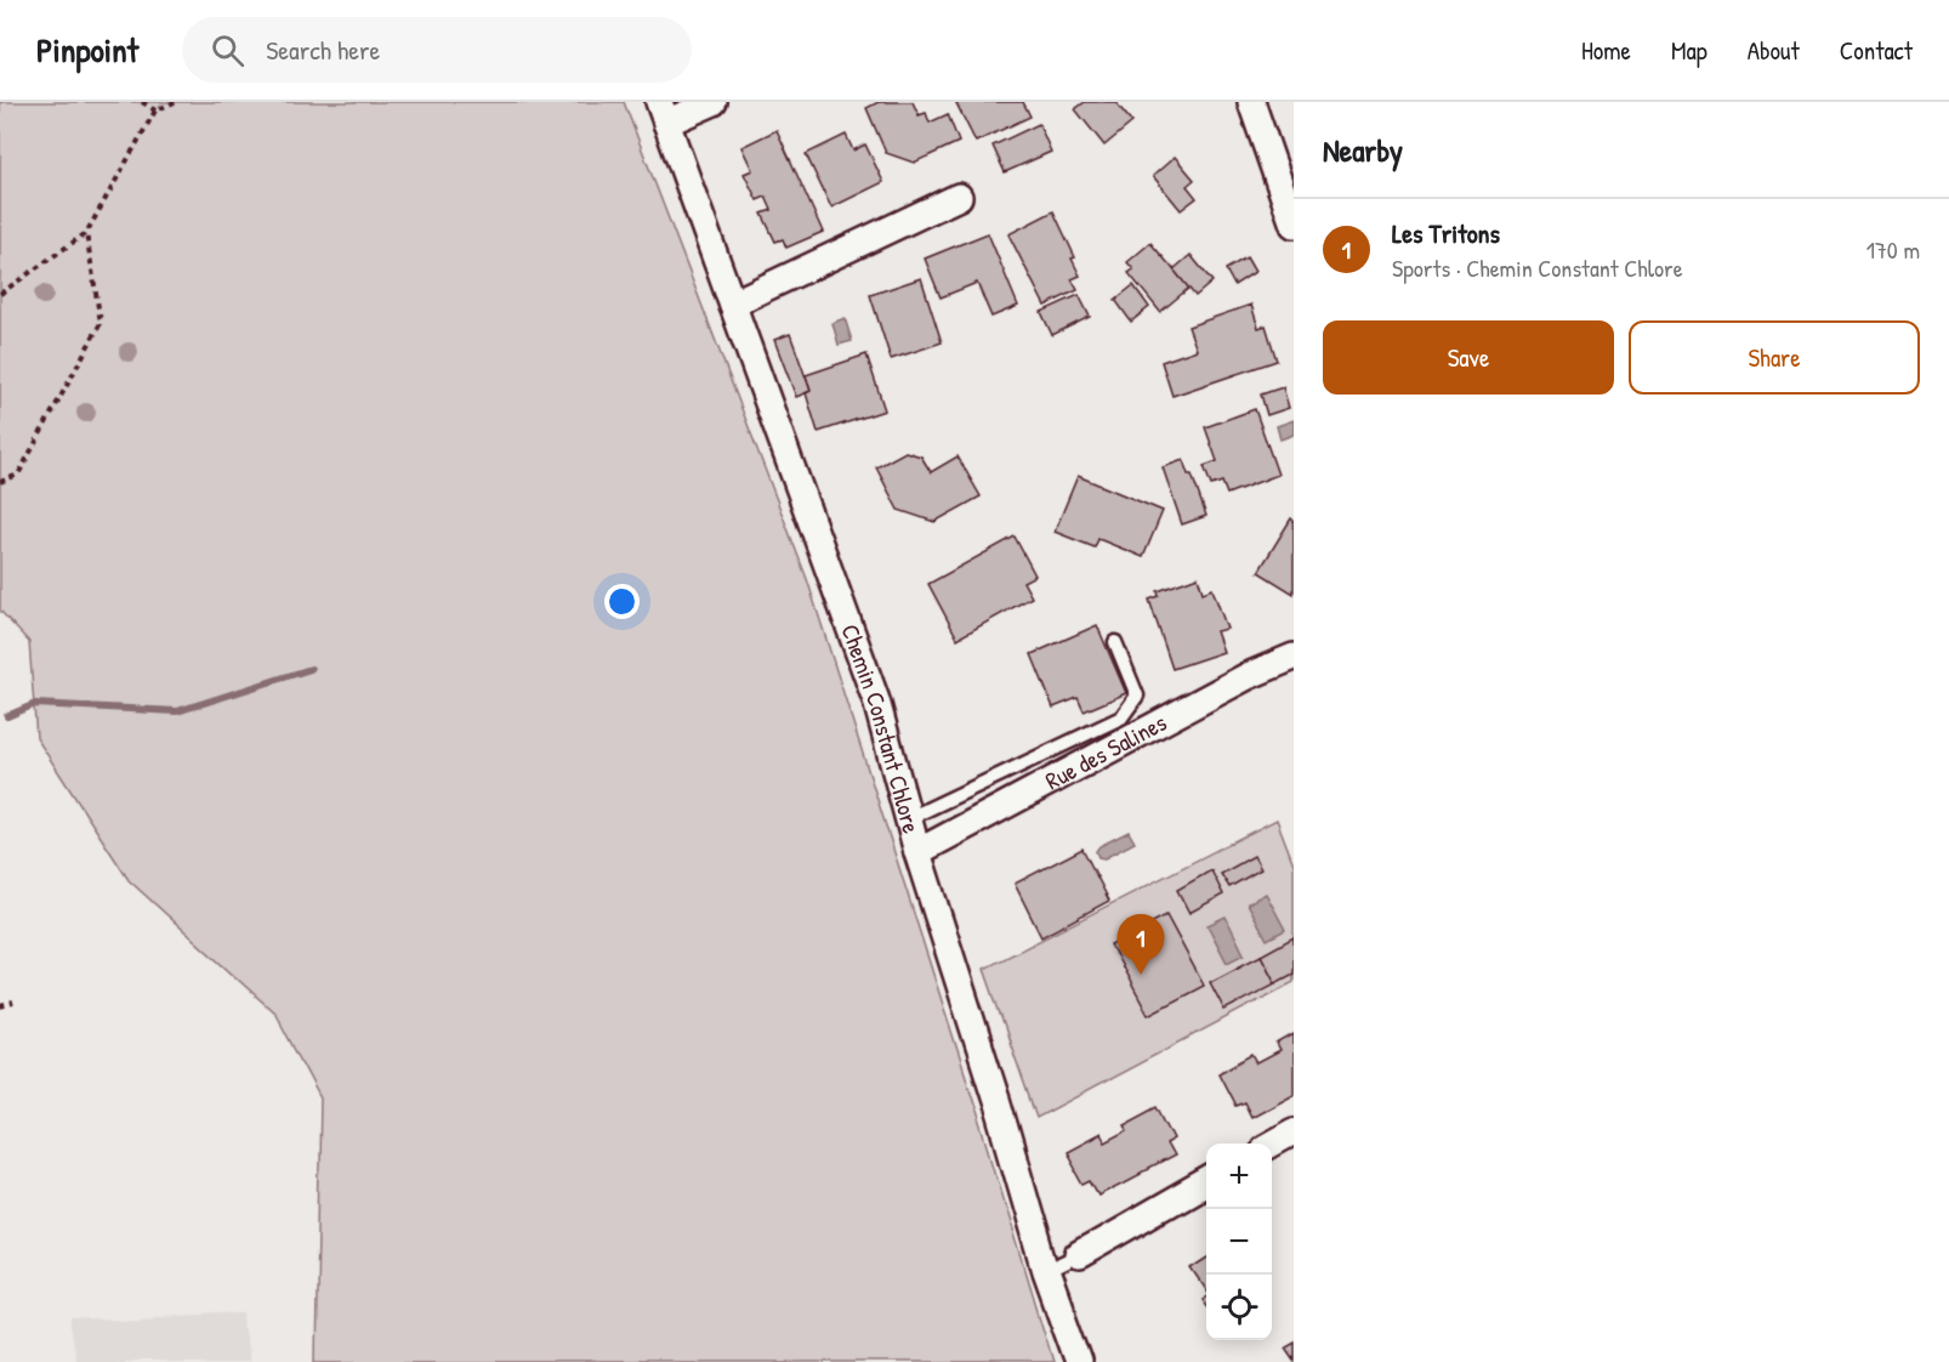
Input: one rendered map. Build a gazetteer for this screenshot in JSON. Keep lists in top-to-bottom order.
{
  "streets": {
    "street": ["Chemin Constant Chlore", "Rue des Salines"]
  },
  "crossings": [
    ["Chemin Constant Chlore", "Rue des Salines"]
  ],
  "page": {
    "header": "Pinpoint",
    "search": "Search here",
    "nav": [
      "Home",
      "Map",
      "About",
      "Contact"
    ],
    "heading": "Nearby",
    "list": [
      {
        "mark": "1",
        "name": "Les Tritons",
        "note": "Sports · Chemin Constant Chlore",
        "value": "170 m"
      }
    ],
    "buttons": ["Save", "Share"],
    "pins": "1",
    "map_buttons": ["+", "−"]
  }
}
